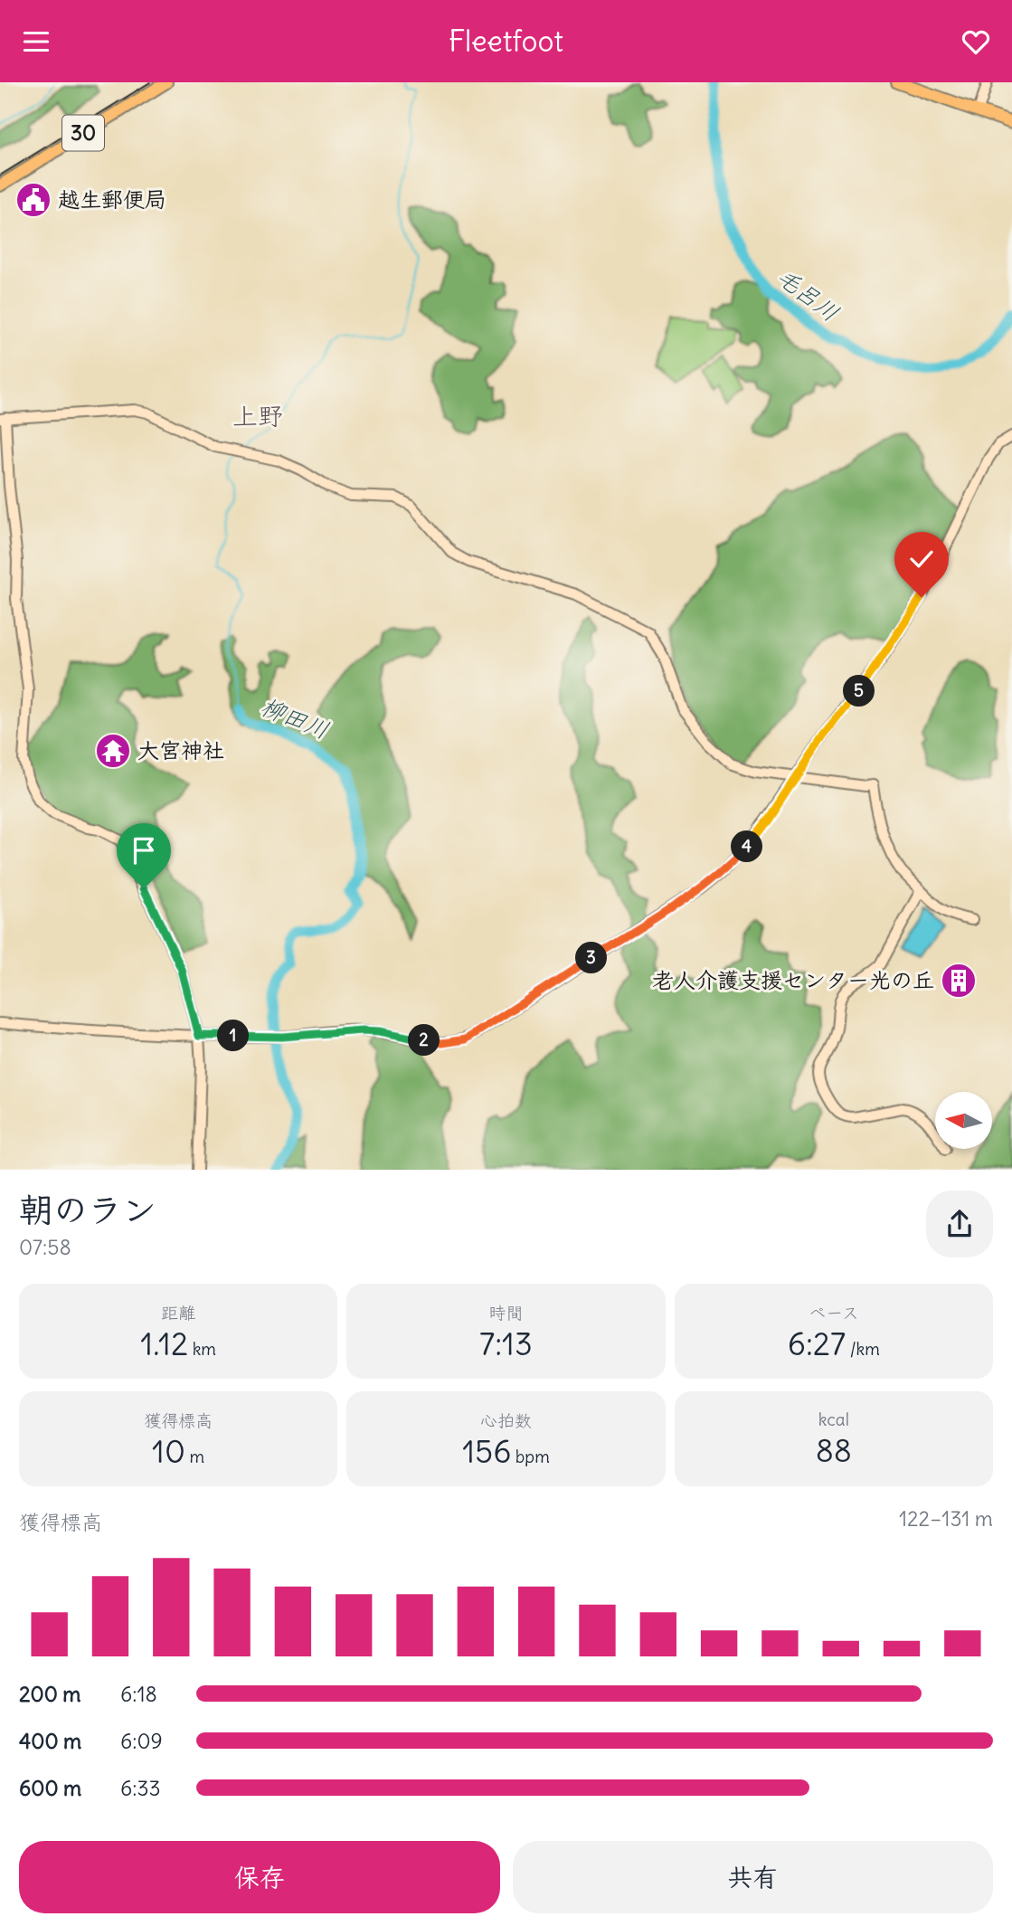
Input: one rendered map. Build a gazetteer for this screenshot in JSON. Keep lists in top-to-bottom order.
{
  "streets": {
    "main road": ["30"]
  },
  "districts": ["上野"],
  "water": ["毛呂川", "柳田川"],
  "places": {
    "public building": ["越生郵便局"],
    "temple": ["大宮神社"],
    "building": ["老人介護支援センター光の丘"]
  },
  "north": "left",
  "page": {
    "header": "Fleetfoot",
    "pins": [
      "5",
      "4",
      "3",
      "1",
      "2"
    ],
    "heading": ["朝のラン", "07:58"],
    "stats": [
      ["距離", "1.12 km"],
      ["時間", "7:13"],
      ["ペース", "6:27 /km"],
      ["獲得標高", "10 m"],
      ["心拍数", "156 bpm"],
      ["kcal", "88"]
    ],
    "chart": ["獲得標高", "122–131 m"],
    "list": [
      {
        "name": "200 m",
        "note": "6:18"
      },
      {
        "name": "400 m",
        "note": "6:09"
      },
      {
        "name": "600 m",
        "note": "6:33"
      }
    ],
    "buttons": ["保存", "共有"]
  }
}
